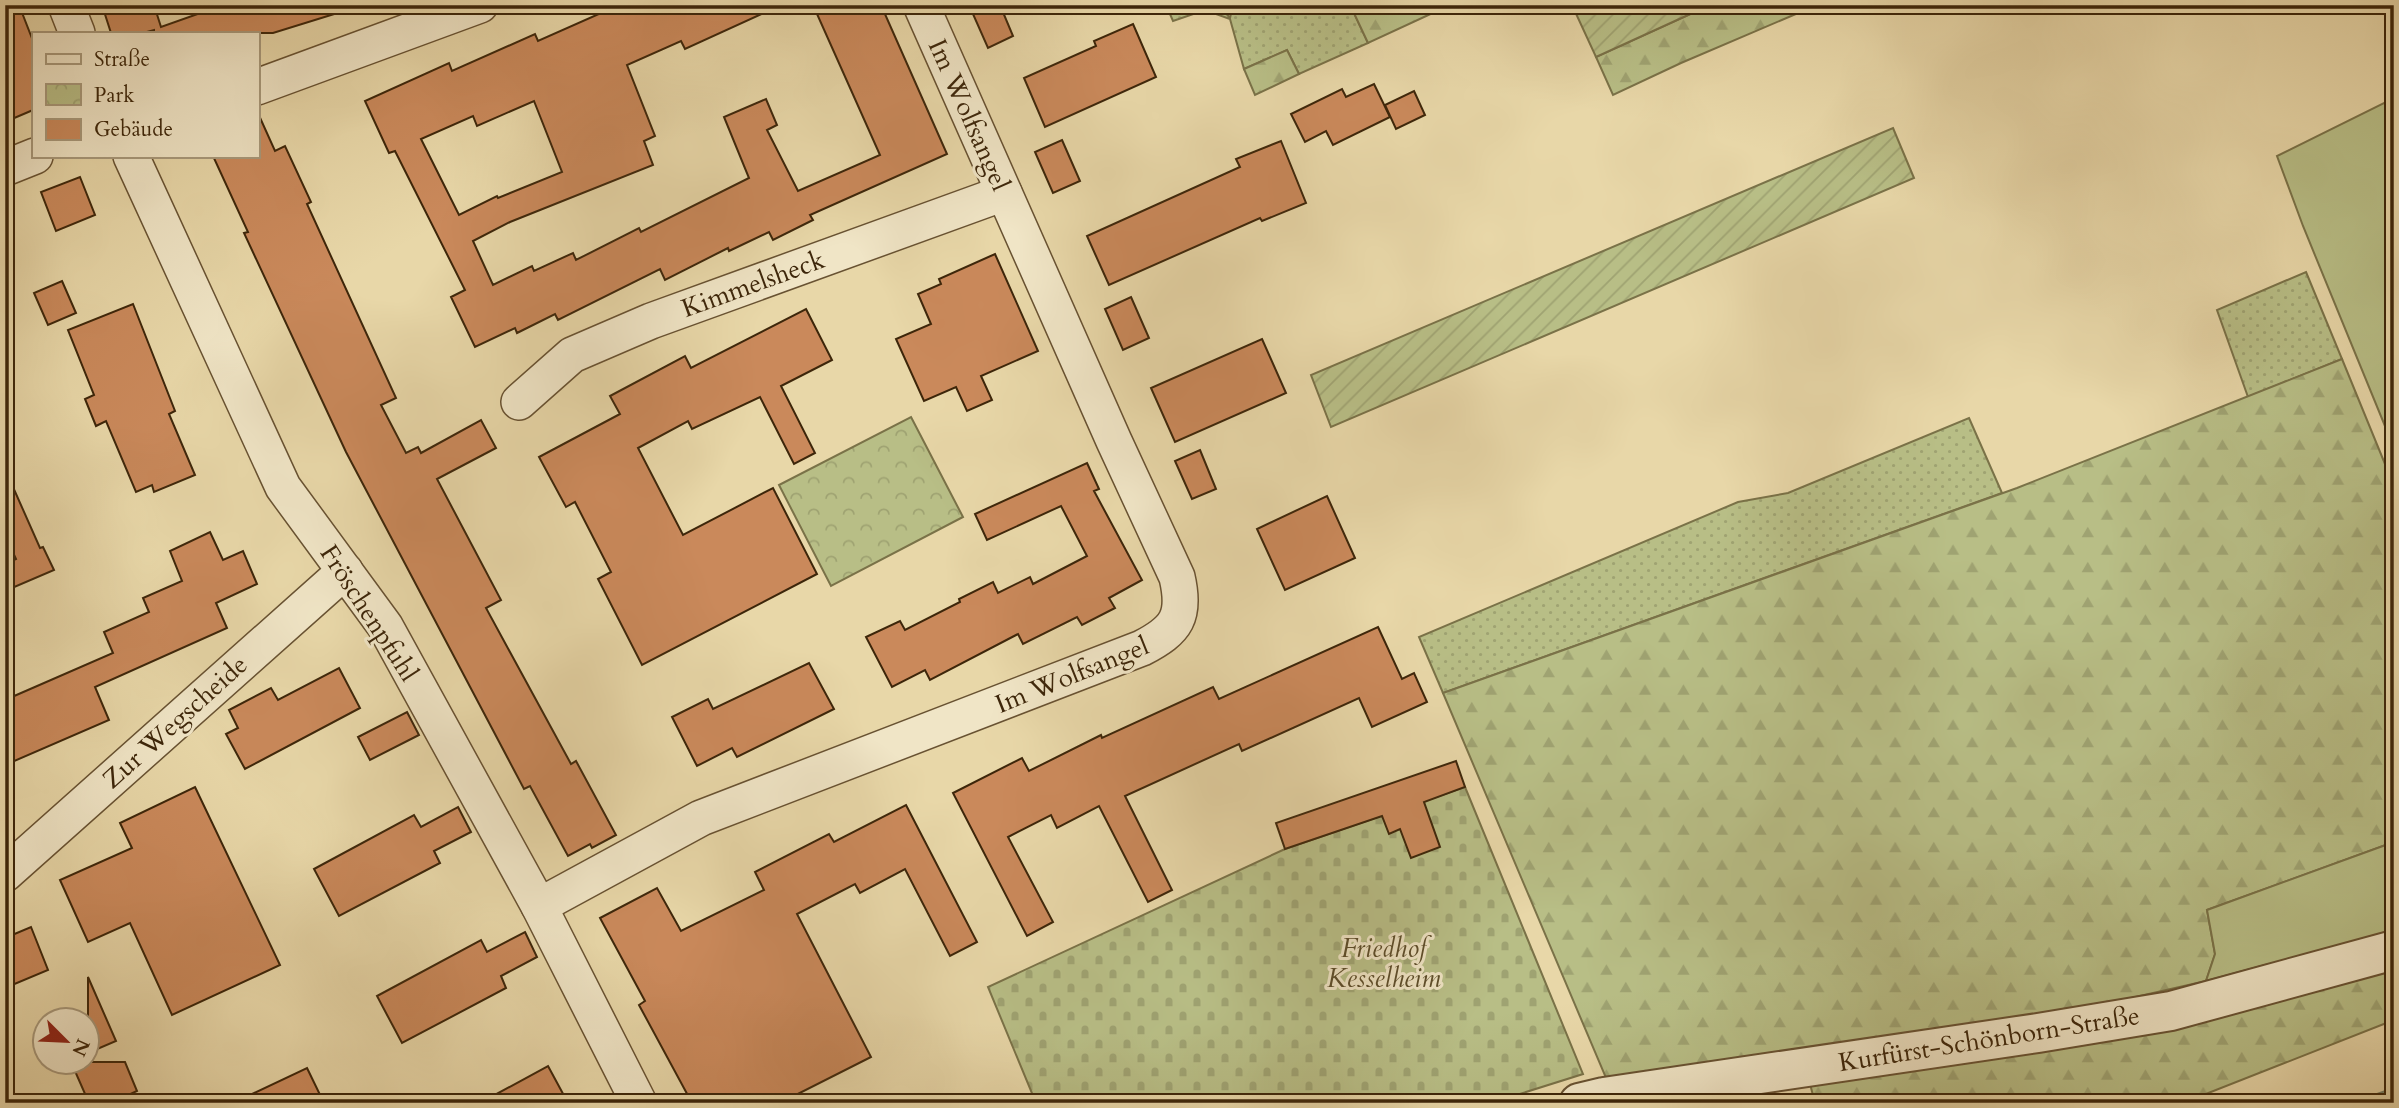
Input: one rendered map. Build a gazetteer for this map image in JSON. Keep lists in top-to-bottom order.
{
  "streets": {
    "street": [
      "Im Wolfsangel",
      "Kimmelsheck",
      "Fröschenpfuhl",
      "Zur Wegscheide",
      "Kurfürst-Schönborn-Straße"
    ]
  },
  "crossings": [
    ["Im Wolfsangel", "Kimmelsheck"],
    ["Im Wolfsangel", "Fröschenpfuhl"],
    ["Fröschenpfuhl", "Zur Wegscheide"]
  ],
  "parks": ["Friedhof Kesselheim"],
  "legend": ["Straße", "Park", "Gebäude"],
  "north": "bottom right"
}
